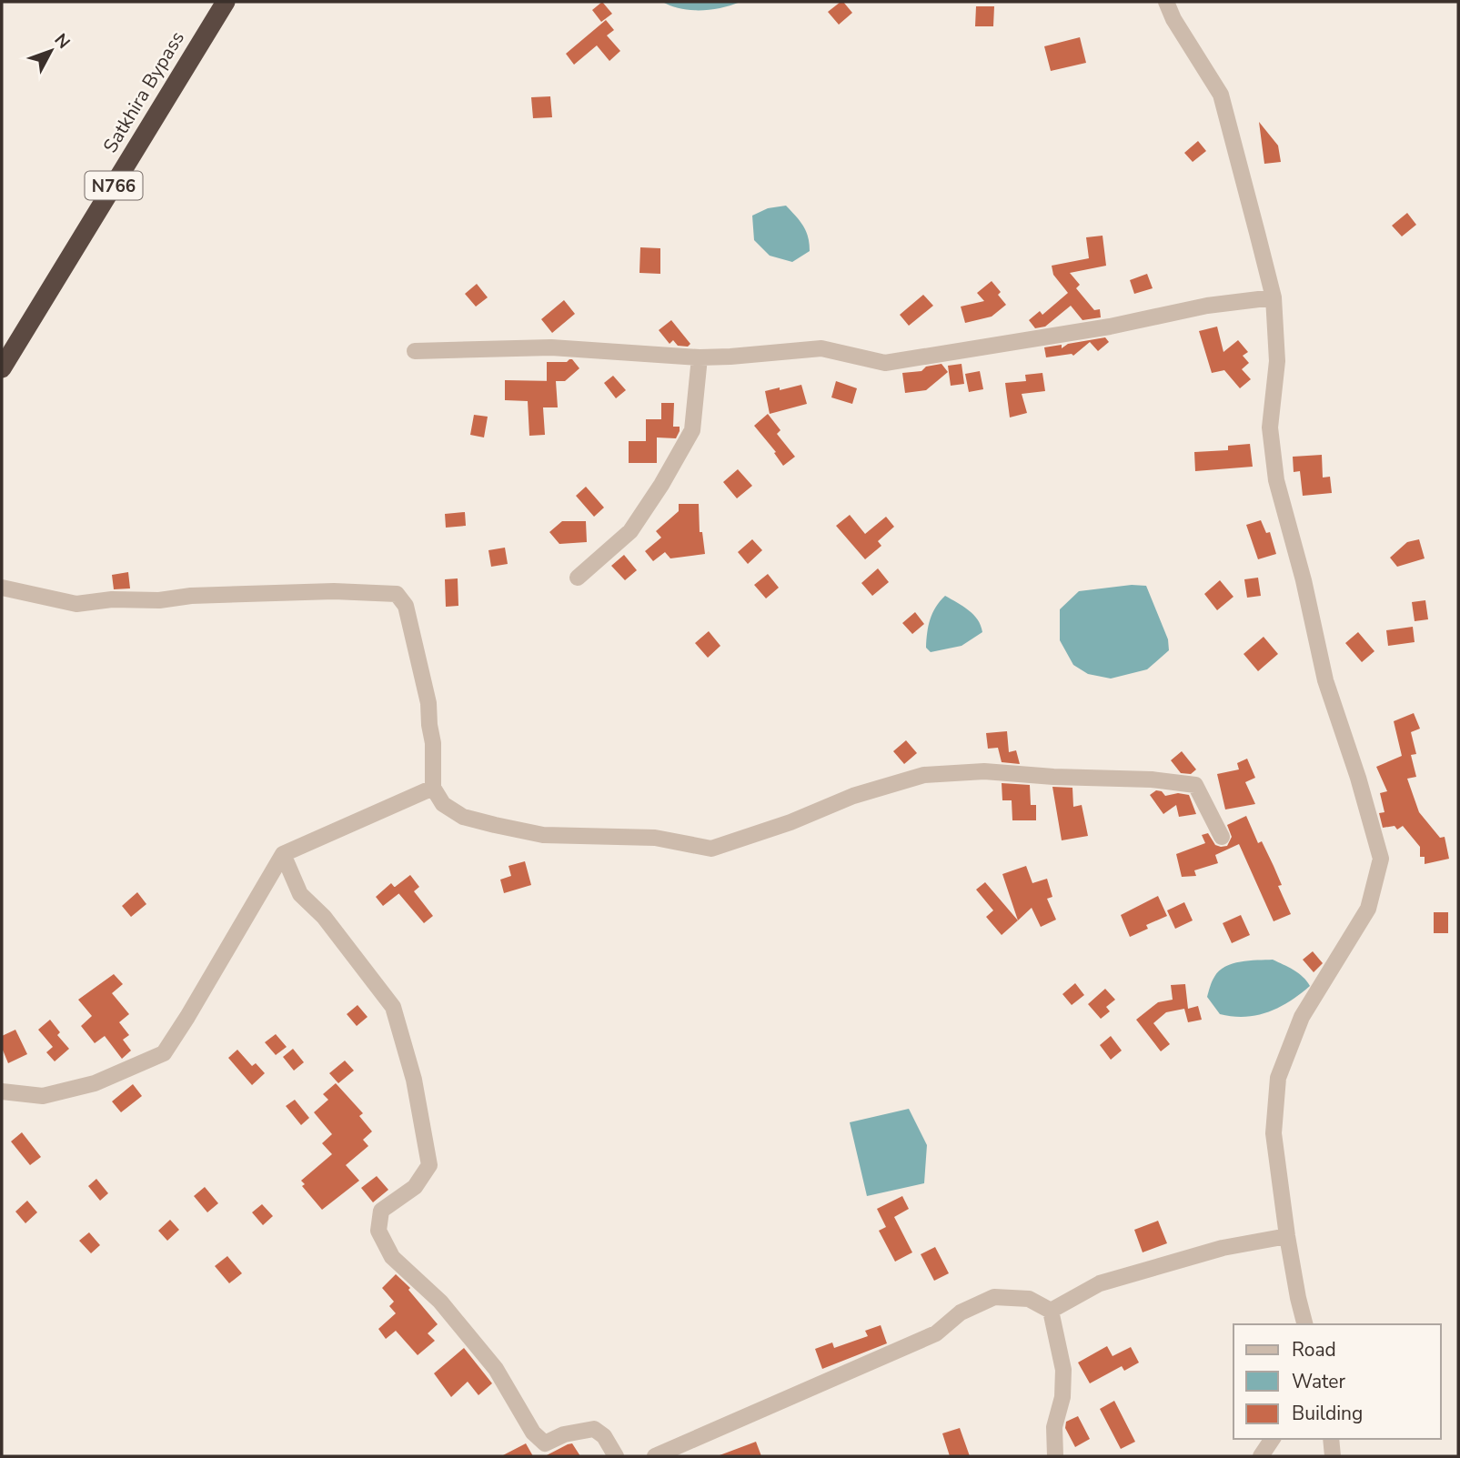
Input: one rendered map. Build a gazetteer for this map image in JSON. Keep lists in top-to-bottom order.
{
  "streets": {
    "highway": ["Satkhira Bypass", "N766"]
  },
  "legend": ["Road", "Water", "Building"],
  "north": "top right"
}
